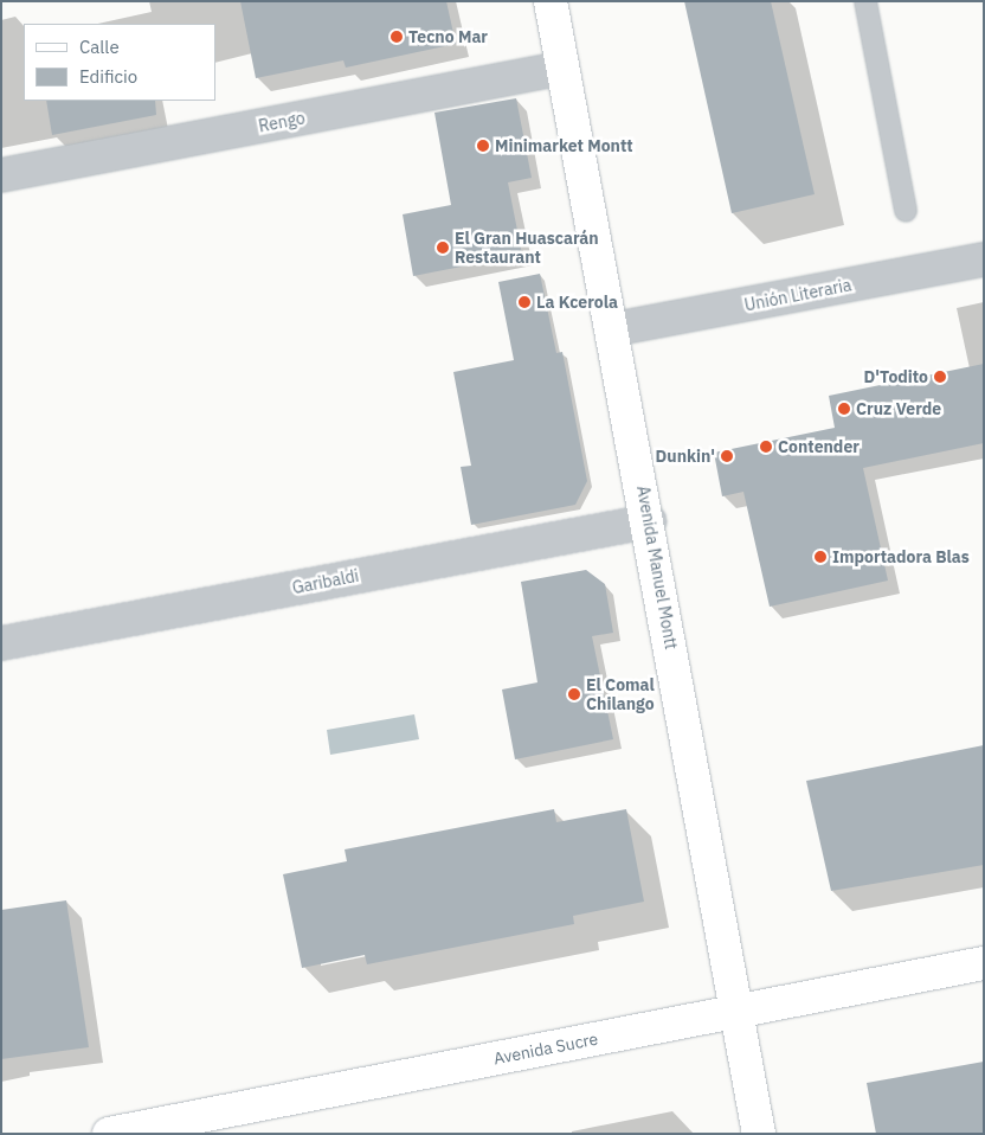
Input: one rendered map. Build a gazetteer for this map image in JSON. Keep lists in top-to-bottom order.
{
  "streets": {
    "main road": ["Avenida Manuel Montt", "Avenida Sucre"],
    "street": ["Rengo", "Unión Literaria", "Garibaldi"]
  },
  "crossings": [
    ["Rengo", "Avenida Manuel Montt"],
    ["Unión Literaria", "Avenida Manuel Montt"],
    ["Avenida Manuel Montt", "Garibaldi"],
    ["Avenida Manuel Montt", "Avenida Sucre"]
  ],
  "places": [
    "Tecno Mar",
    "Minimarket Montt",
    "El Gran Huascarán Restaurant",
    "La Kcerola",
    "D'Todito",
    "Cruz Verde",
    "Contender",
    "Dunkin'",
    "Importadora Blas",
    "El Comal Chilango"
  ],
  "legend": ["Calle", "Edificio"]
}
